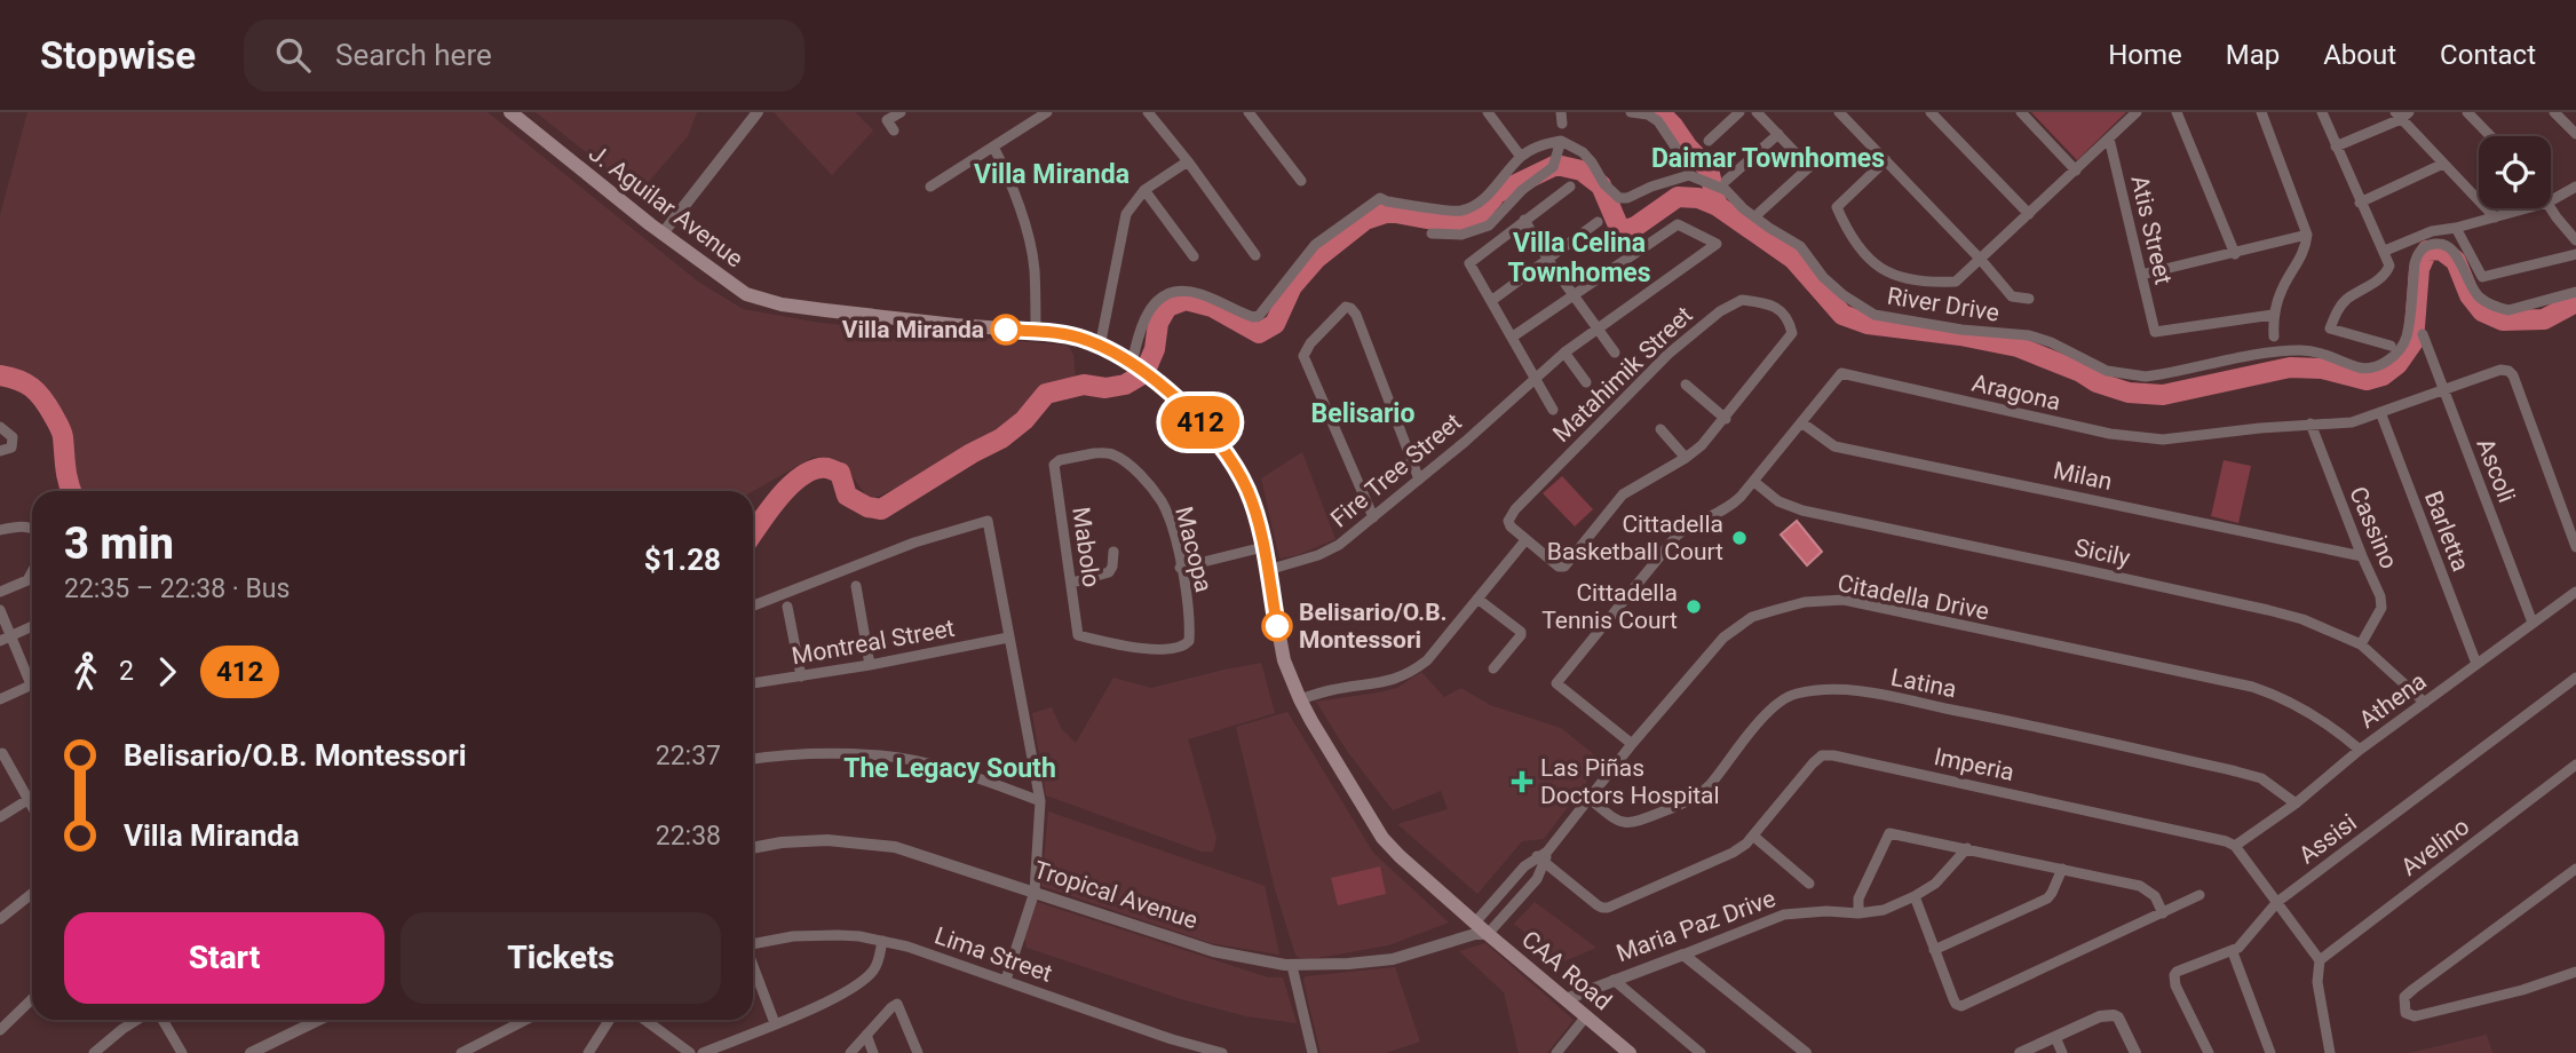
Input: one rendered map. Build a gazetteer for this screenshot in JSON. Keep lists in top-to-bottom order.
{
  "streets": {
    "main road": ["J. Aguilar Avenue", "CAA Road"],
    "street": [
      "Atis Street",
      "River Drive",
      "Matahimik Street",
      "Aragona",
      "Fire Tree Street",
      "Ascoli",
      "Milan",
      "Cassino",
      "Barletta",
      "Mabolo",
      "Macopa",
      "Sicily",
      "Citadella Drive",
      "Montreal Street",
      "Latina",
      "Athena",
      "Imperia",
      "Assisi",
      "Avelino",
      "Tropical Avenue",
      "Maria Paz Drive",
      "Lima Street"
    ]
  },
  "crossings": [
    ["Aragona", "Ascoli"],
    ["Aragona", "Milan"],
    ["Aragona", "Cassino"],
    ["Aragona", "Barletta"],
    ["Aragona", "Sicily"],
    ["Aragona", "Citadella Drive"],
    ["Ascoli", "Athena"],
    ["Milan", "Cassino"],
    ["Cassino", "Sicily"],
    ["Barletta", "Athena"],
    ["Mabolo", "Macopa"],
    ["Sicily", "Athena"],
    ["Citadella Drive", "Latina"],
    ["Citadella Drive", "Athena"],
    ["Citadella Drive", "Imperia"],
    ["Citadella Drive", "Tropical Avenue"],
    ["Citadella Drive", "CAA Road"],
    ["Latina", "Athena"],
    ["Athena", "Imperia"],
    ["Tropical Avenue", "CAA Road"],
    ["Maria Paz Drive", "CAA Road"]
  ],
  "districts": [
    "Daimar Townhomes",
    "Villa Miranda",
    "Villa Celina Townhomes",
    "Belisario",
    "The Legacy South"
  ],
  "places": {
    "other": [
      "Villa Miranda",
      "Cittadella Basketball Court",
      "Cittadella Tennis Court",
      "Belisario/O.B. Montessori"
    ],
    "health": ["Las Piñas Doctors Hospital"]
  },
  "lines": ["bus line 412"],
  "page": {
    "header": "Stopwise",
    "search": "Search here",
    "nav": [
      "Home",
      "Map",
      "About",
      "Contact"
    ],
    "on_map": "412",
    "heading": ["3 min", "22:35 – 22:38 · Bus", "$1.28"],
    "legs": ["2", "412"],
    "list": [
      {
        "name": "Belisario/O.B. Montessori",
        "value": "22:37"
      },
      {
        "name": "Villa Miranda",
        "value": "22:38"
      }
    ],
    "buttons": ["Start", "Tickets"]
  }
}
